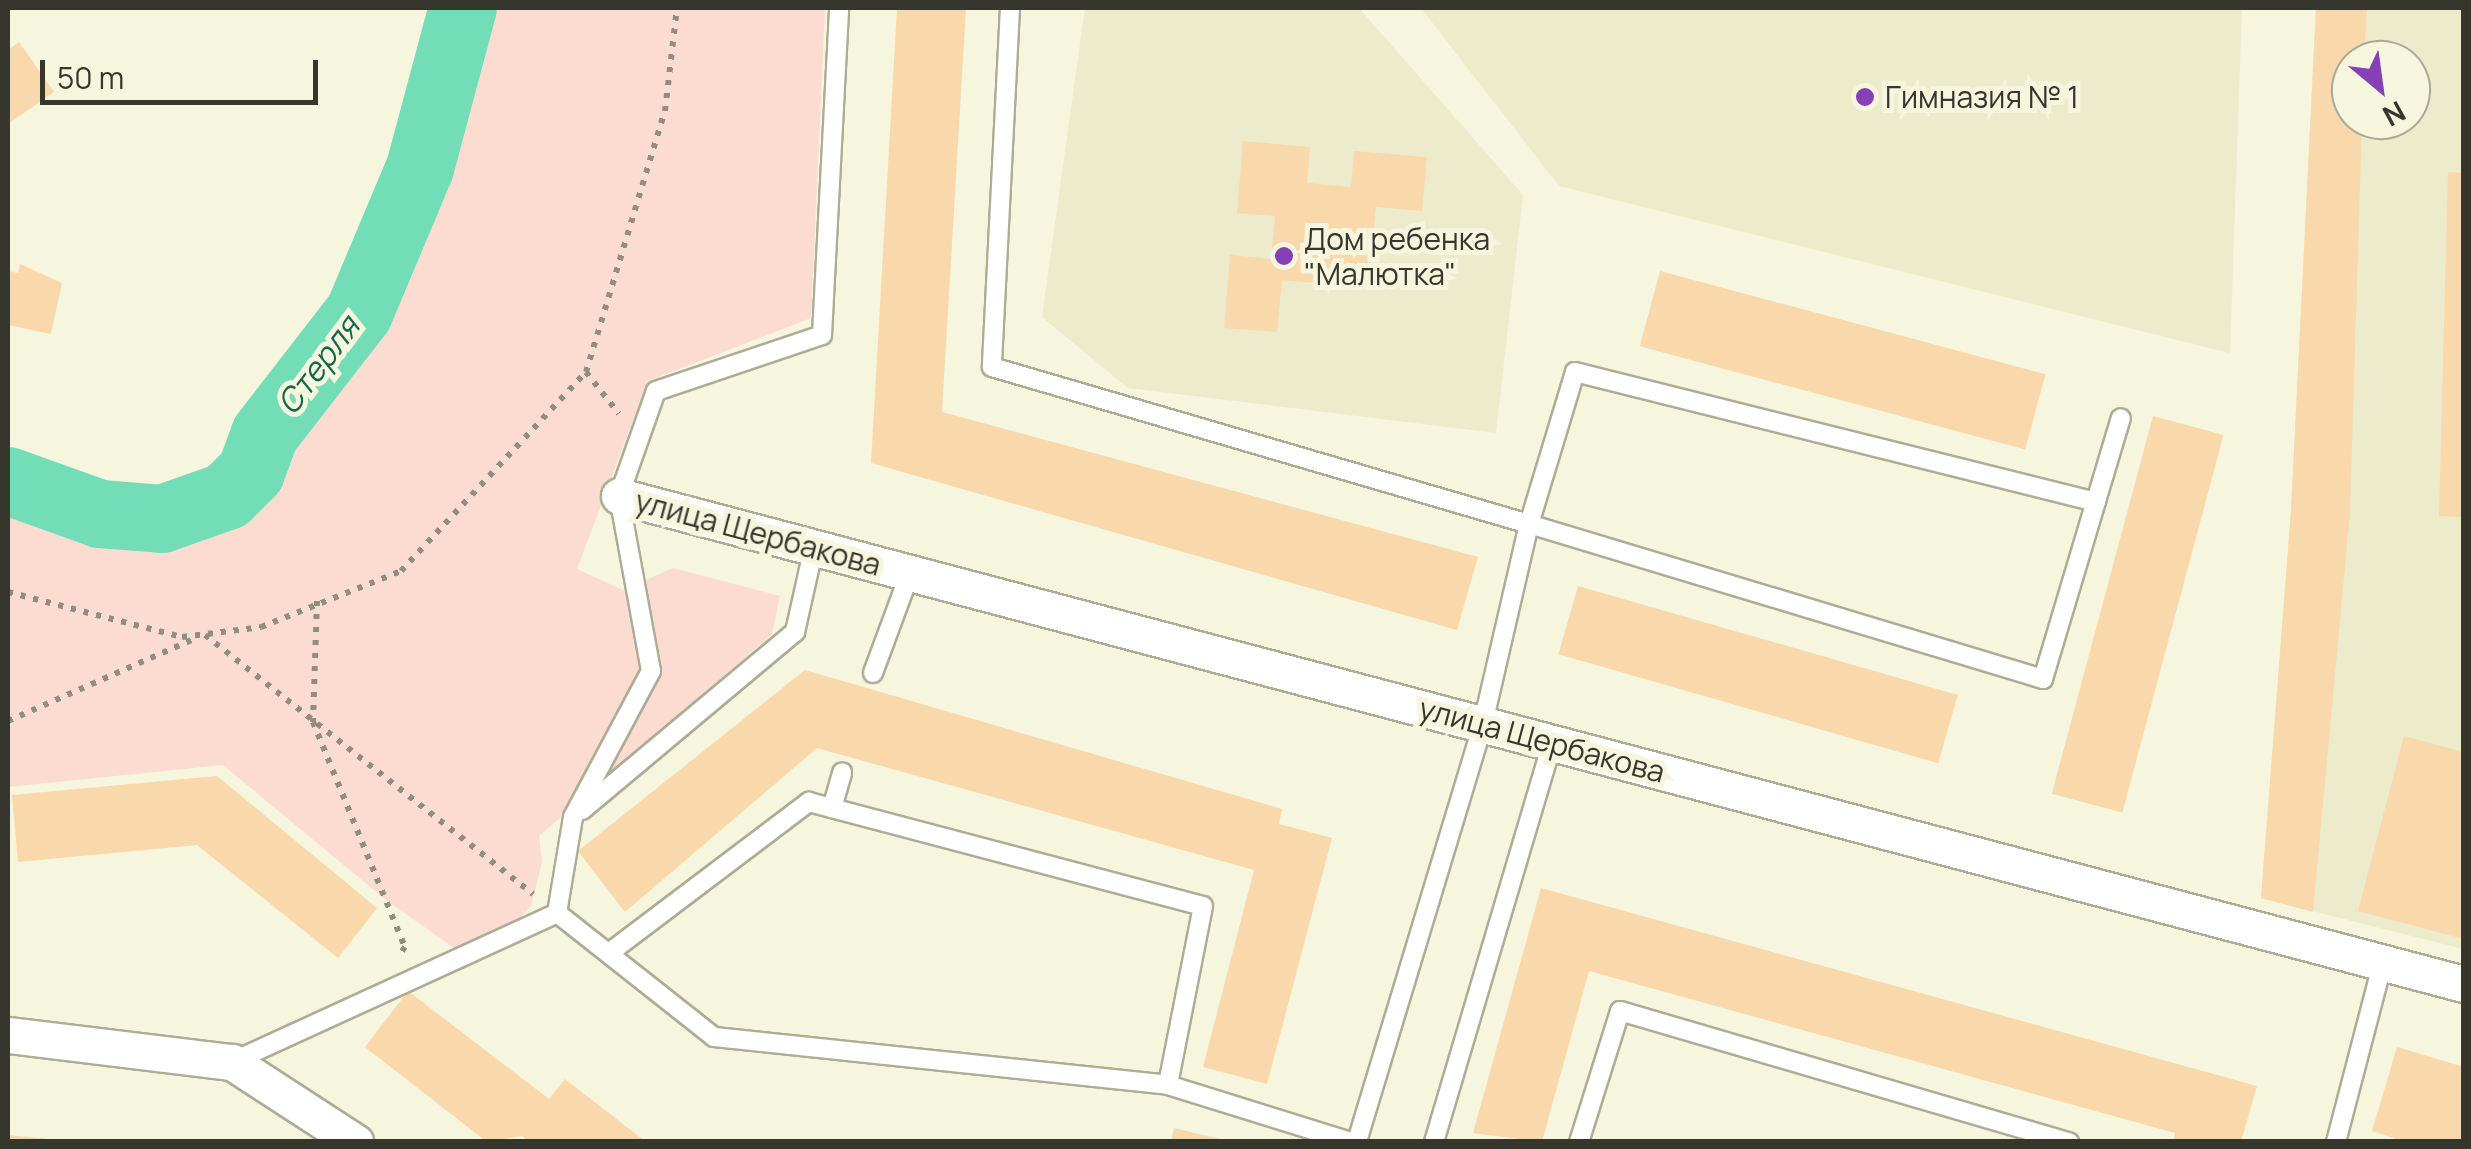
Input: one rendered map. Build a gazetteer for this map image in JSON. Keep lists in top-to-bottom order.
{
  "streets": {
    "street": ["улица Щербакова"]
  },
  "water": ["Стерля"],
  "places": ["Гимназия № 1", "Дом ребенка \"Малютка\""],
  "scale_bar": "50 m",
  "north": "bottom right"
}
